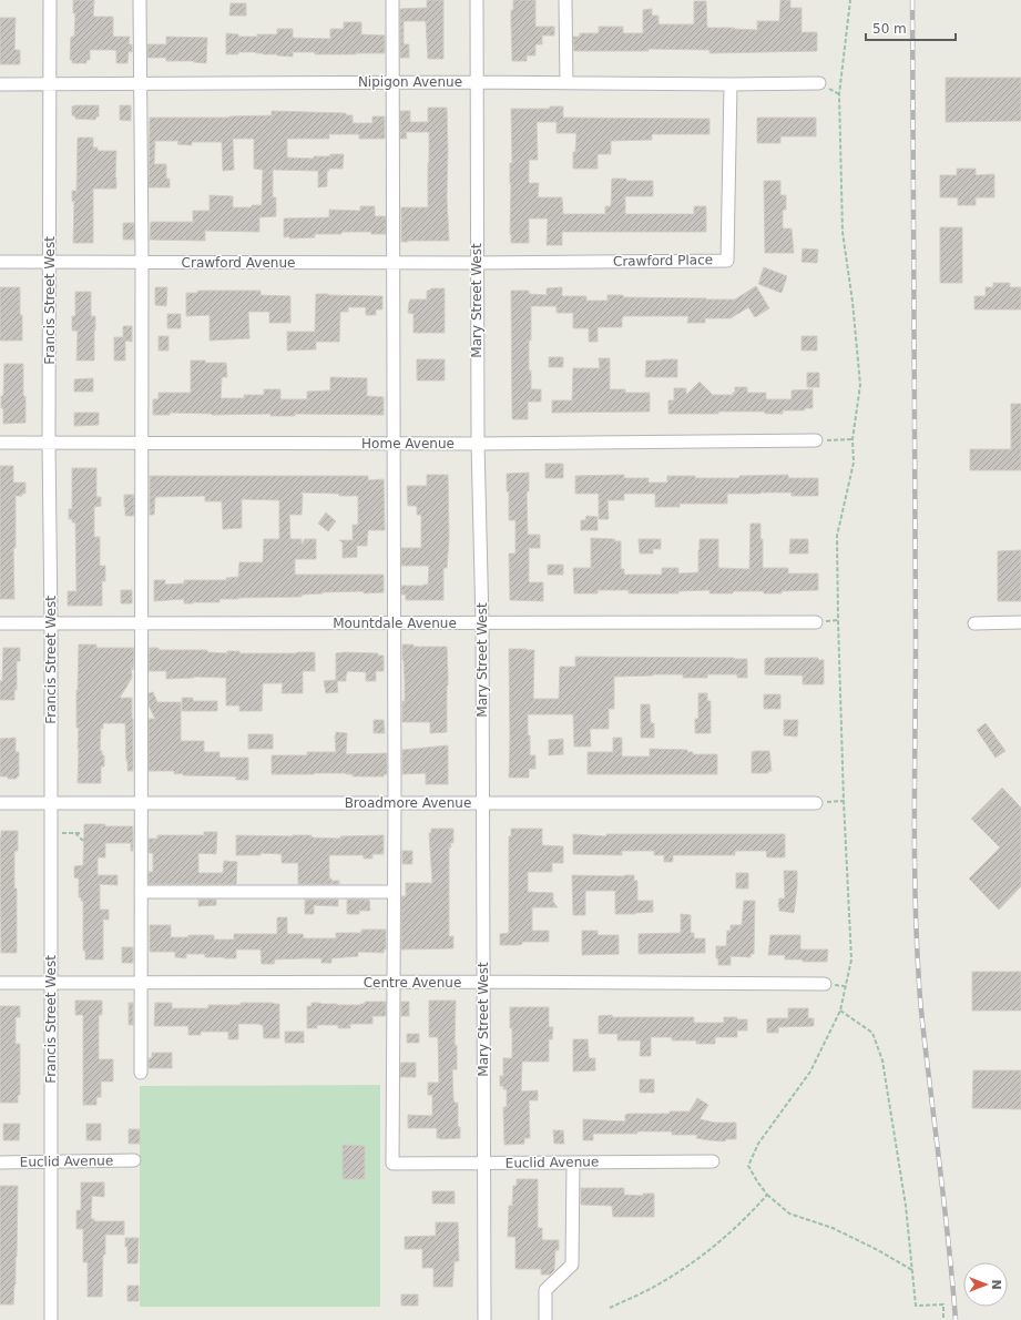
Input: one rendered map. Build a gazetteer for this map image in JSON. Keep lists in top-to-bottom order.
{
  "streets": {
    "street": [
      "Nipigon Avenue",
      "Crawford Place",
      "Crawford Avenue",
      "Francis Street West",
      "Mary Street West",
      "Home Avenue",
      "Mountdale Avenue",
      "Broadmore Avenue",
      "Centre Avenue",
      "Euclid Avenue"
    ]
  },
  "crossings": [
    ["Nipigon Avenue", "Crawford Place"],
    ["Nipigon Avenue", "Francis Street West"],
    ["Nipigon Avenue", "Mary Street West"],
    ["Crawford Place", "Crawford Avenue"],
    ["Crawford Place", "Mary Street West"],
    ["Crawford Avenue", "Francis Street West"],
    ["Crawford Avenue", "Mary Street West"],
    ["Francis Street West", "Home Avenue"],
    ["Francis Street West", "Mountdale Avenue"],
    ["Francis Street West", "Broadmore Avenue"],
    ["Francis Street West", "Centre Avenue"],
    ["Francis Street West", "Euclid Avenue"],
    ["Mary Street West", "Home Avenue"],
    ["Mary Street West", "Mountdale Avenue"],
    ["Mary Street West", "Broadmore Avenue"],
    ["Mary Street West", "Centre Avenue"],
    ["Mary Street West", "Euclid Avenue"],
    ["Centre Avenue", "Euclid Avenue"]
  ],
  "scale_bar": "50 m",
  "north": "right"
}
